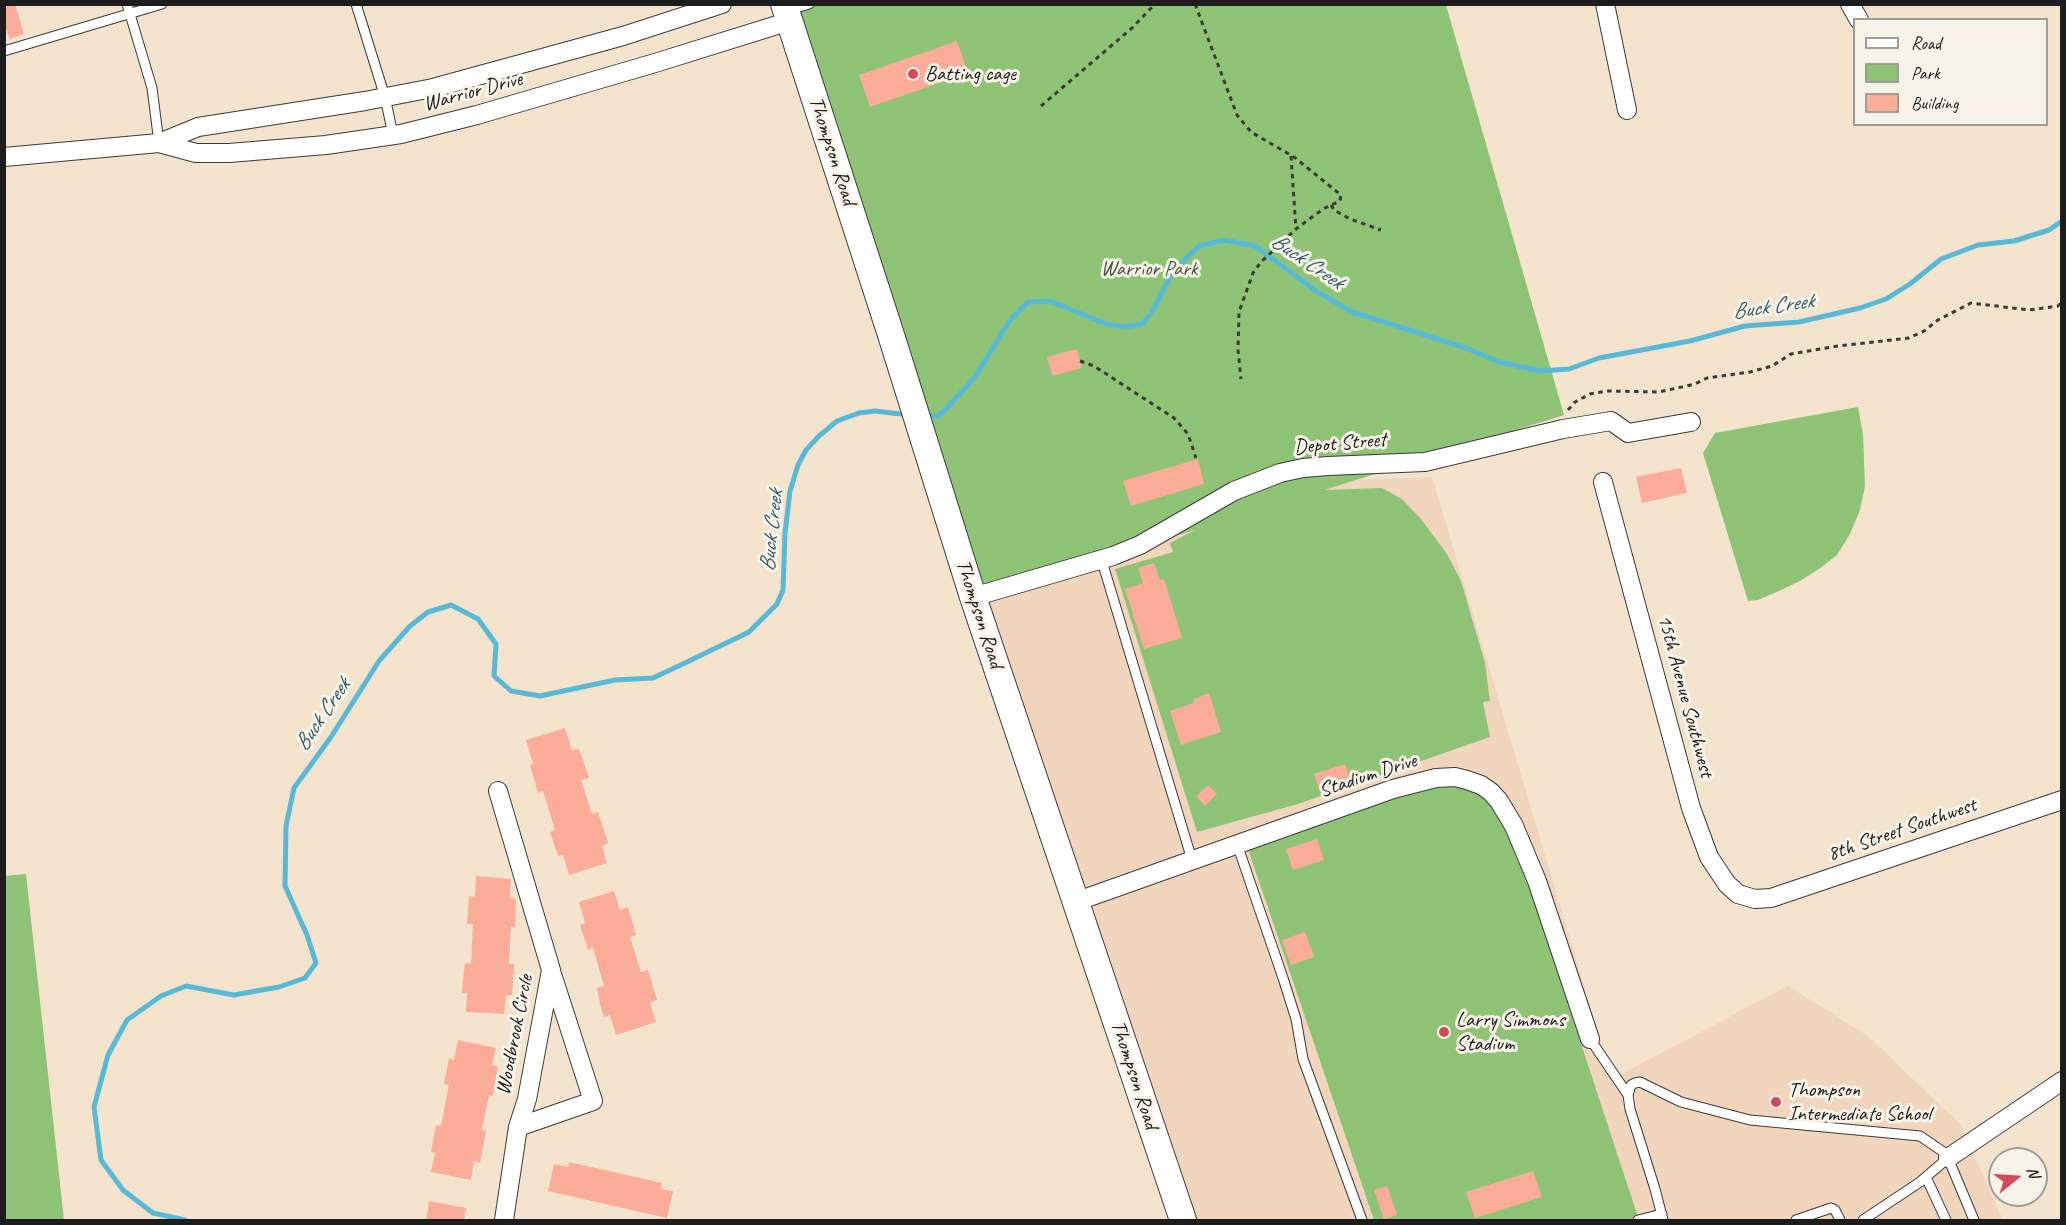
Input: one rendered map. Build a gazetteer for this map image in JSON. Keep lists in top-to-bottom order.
{
  "streets": {
    "street": [
      "Warrior Drive",
      "Thompson Road",
      "Depot Street",
      "15th Avenue Southwest",
      "Stadium Drive",
      "8th Street Southwest",
      "Woodbrook Circle"
    ]
  },
  "crossings": [
    ["Warrior Drive", "Thompson Road"],
    ["Thompson Road", "Depot Street"],
    ["Thompson Road", "Stadium Drive"],
    ["15th Avenue Southwest", "8th Street Southwest"]
  ],
  "water": ["Buck Creek"],
  "parks": ["Warrior Park"],
  "places": ["Batting cage", "Larry Simmons Stadium", "Thompson Intermediate School"],
  "legend": ["Road", "Park", "Building"],
  "north": "right"
}
